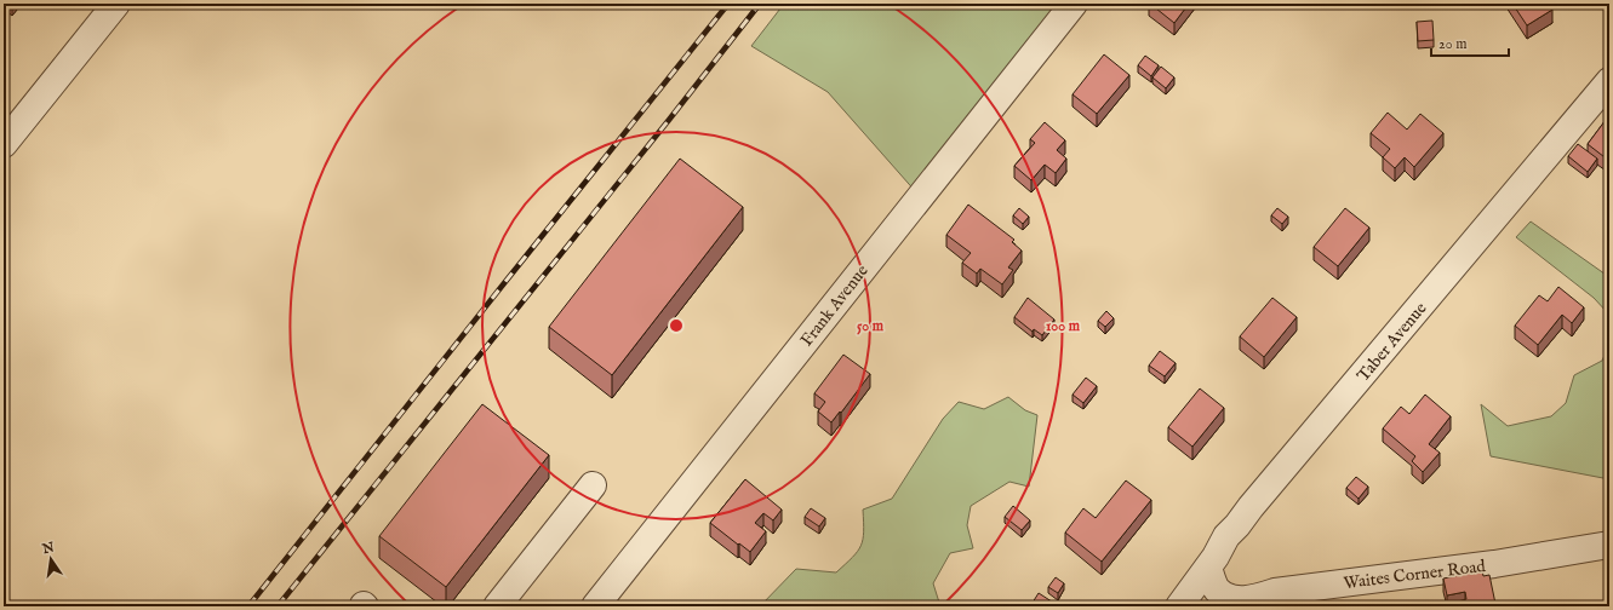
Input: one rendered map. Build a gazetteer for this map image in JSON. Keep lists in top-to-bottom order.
{
  "streets": {
    "street": ["Frank Avenue", "Taber Avenue", "Waites Corner Road"]
  },
  "crossings": [
    ["Taber Avenue", "Waites Corner Road"]
  ],
  "scale_bar": "20 m",
  "north": "top",
  "rings": ["50 m", "100 m"]
}
